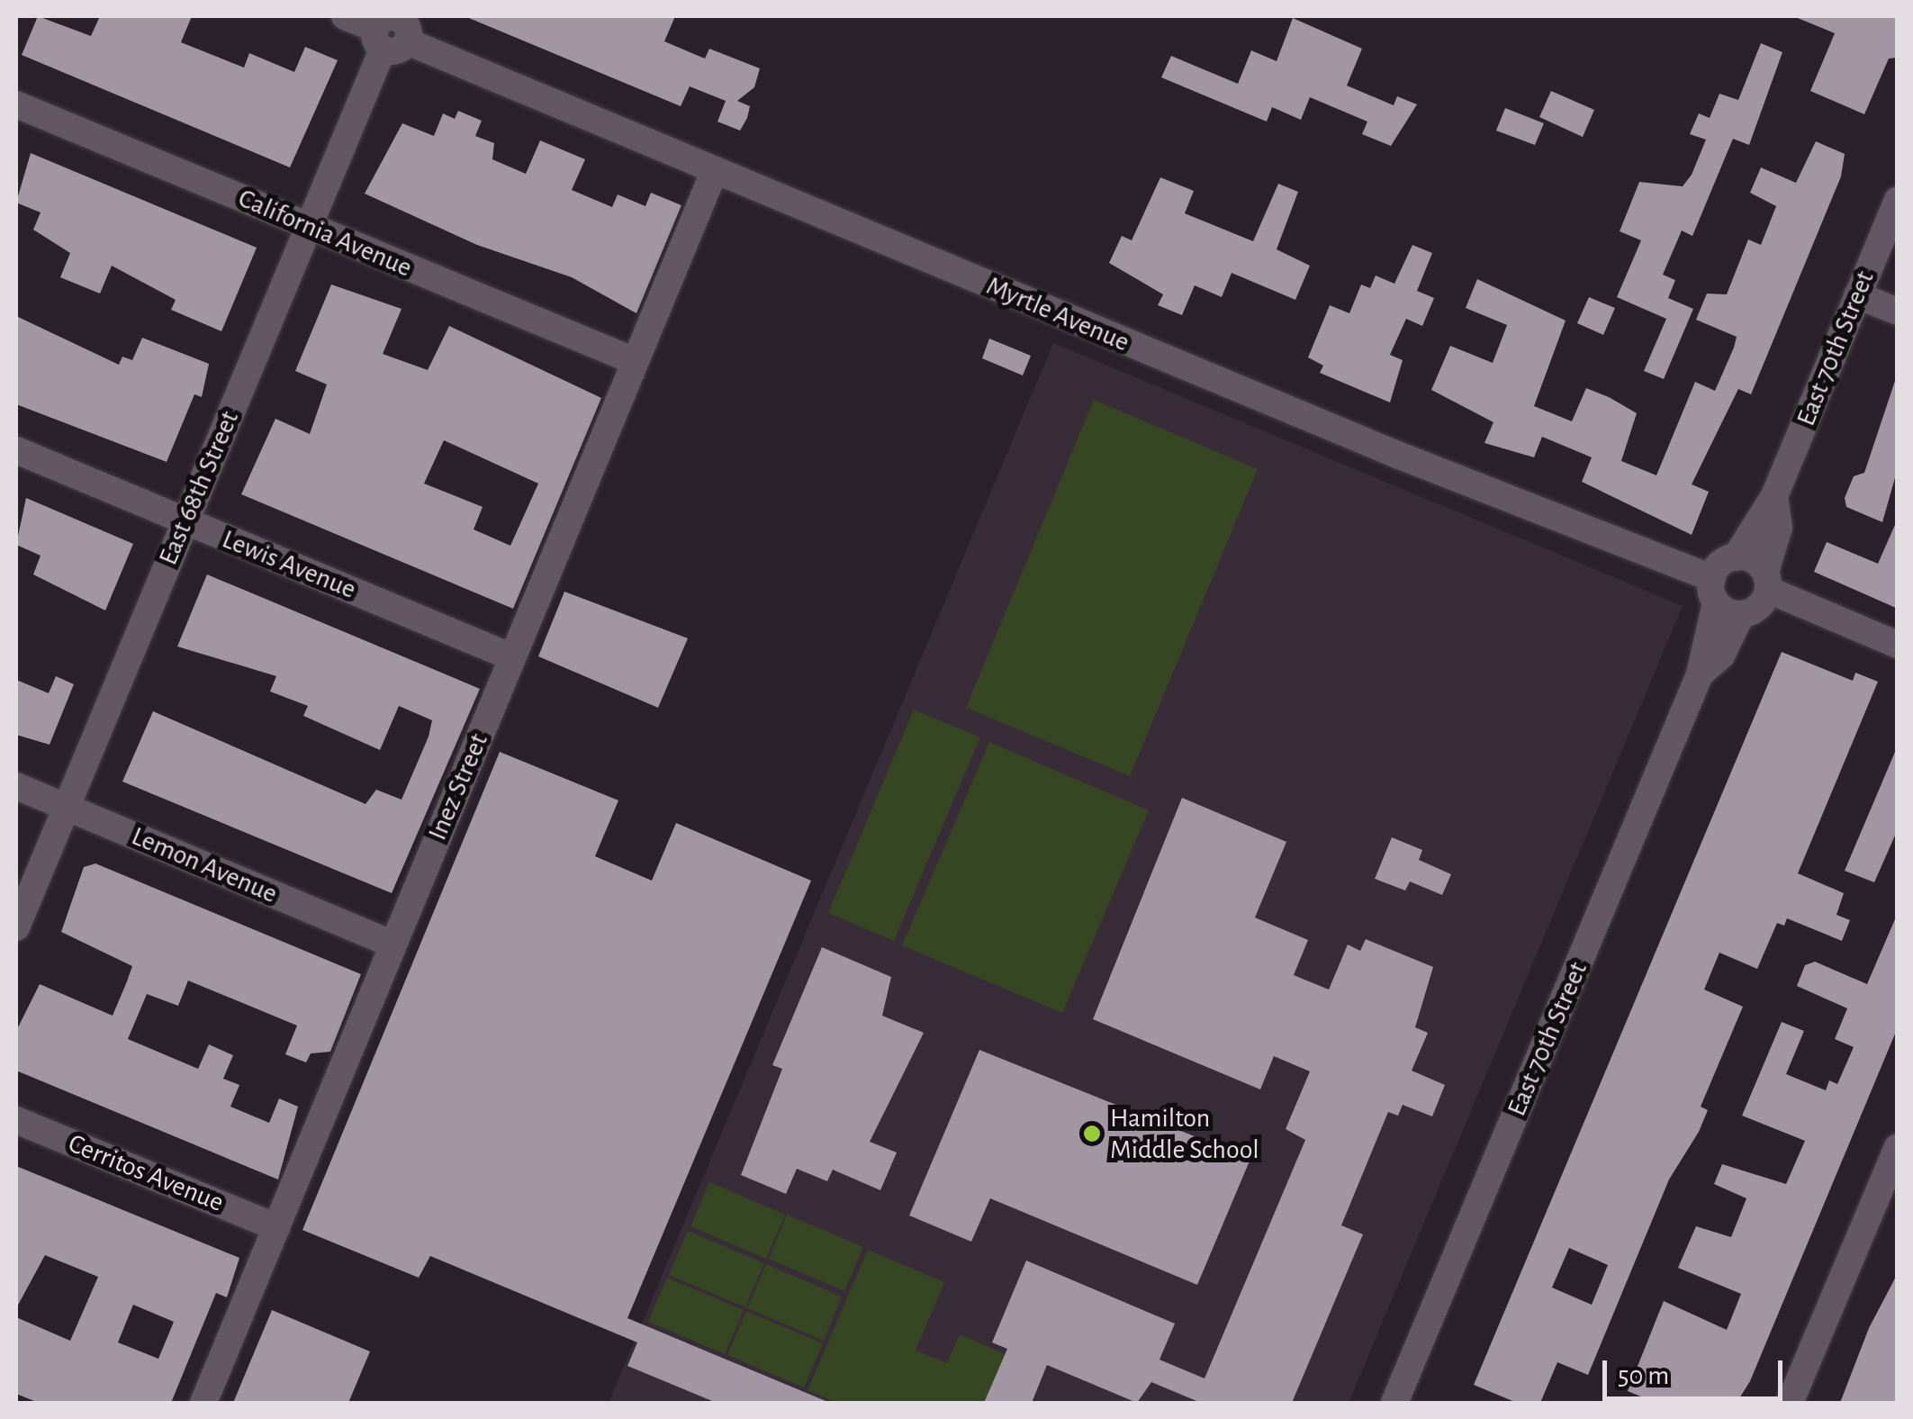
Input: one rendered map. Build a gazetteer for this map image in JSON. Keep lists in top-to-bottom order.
{
  "streets": {
    "street": [
      "California Avenue",
      "Myrtle Avenue",
      "East 70th Street",
      "East 68th Street",
      "Lewis Avenue",
      "Inez Street",
      "Lemon Avenue",
      "Cerritos Avenue"
    ]
  },
  "crossings": [
    ["California Avenue", "East 68th Street"],
    ["California Avenue", "Inez Street"],
    ["Myrtle Avenue", "East 70th Street"],
    ["Myrtle Avenue", "East 68th Street"],
    ["Myrtle Avenue", "Inez Street"],
    ["East 68th Street", "Lewis Avenue"],
    ["East 68th Street", "Lemon Avenue"],
    ["Lewis Avenue", "Inez Street"],
    ["Inez Street", "Lemon Avenue"],
    ["Inez Street", "Cerritos Avenue"]
  ],
  "places": ["Hamilton Middle School"],
  "scale_bar": "50 m"
}
